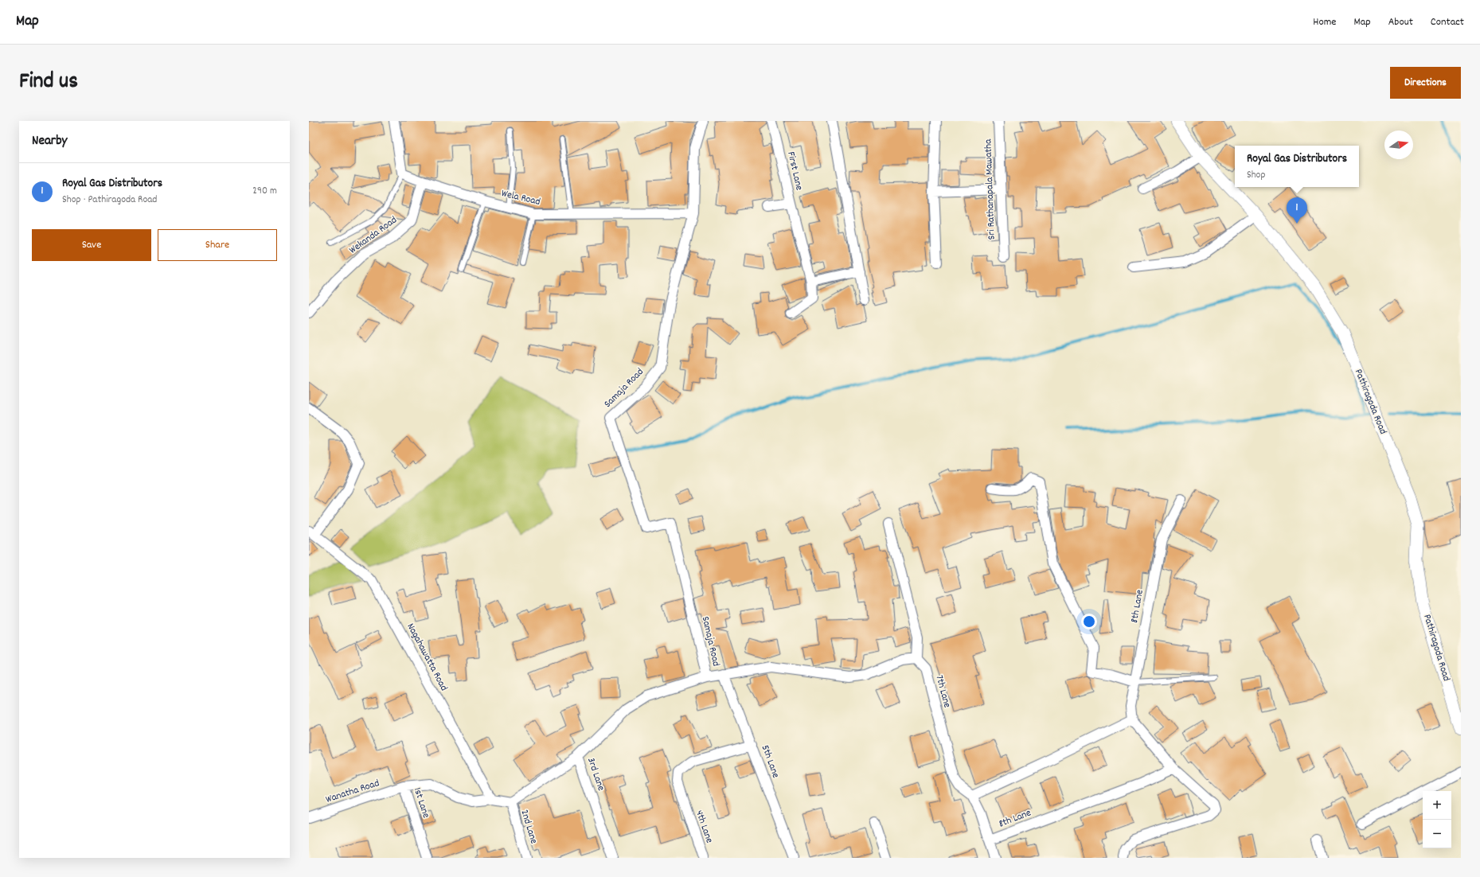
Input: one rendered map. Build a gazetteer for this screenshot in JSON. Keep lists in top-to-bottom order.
{
  "streets": {
    "street": [
      "First Lane",
      "Sri Rathanapala Mawatha",
      "Wela Road",
      "Wekanda Road",
      "Samaja Road",
      "Pathiragoda Road",
      "8th Lane",
      "Nagahawatta Road",
      "7th Lane",
      "5th Lane",
      "3rd Lane",
      "Wanatha Road",
      "1st Lane",
      "2nd Lane",
      "4th Lane"
    ]
  },
  "crossings": [
    ["Wela Road", "Wekanda Road"],
    ["Wela Road", "Samaja Road"],
    ["8th Lane", "7th Lane"],
    ["Nagahawatta Road", "1st Lane"],
    ["5th Lane", "4th Lane"],
    ["3rd Lane", "2nd Lane"],
    ["Wanatha Road", "1st Lane"]
  ],
  "north": "right",
  "page": {
    "header": "Map",
    "nav": [
      "Home",
      "Map",
      "About",
      "Contact"
    ],
    "title": "Find us",
    "buttons": [
      "Directions",
      ["Save", "Share"]
    ],
    "heading": "Nearby",
    "popup": ["Royal Gas Distributors", "Shop"],
    "list": [
      {
        "mark": "1",
        "name": "Royal Gas Distributors",
        "note": "Shop · Pathiragoda Road",
        "value": "290 m"
      }
    ],
    "pins": "1",
    "map_buttons": ["+", "−"]
  }
}
